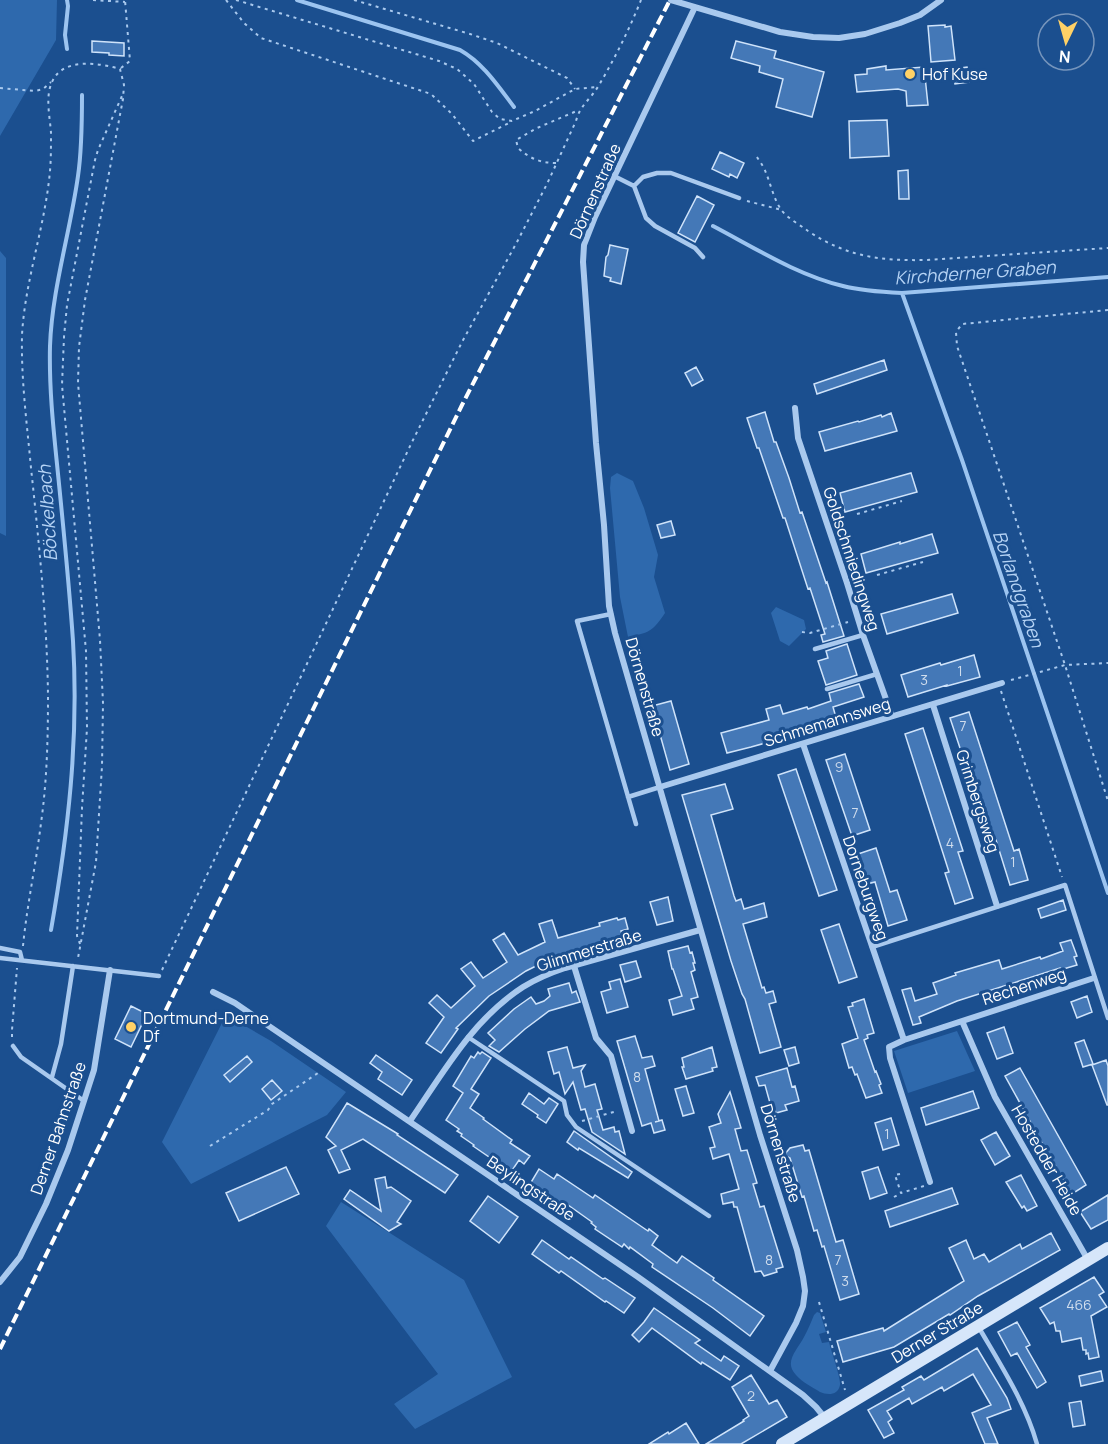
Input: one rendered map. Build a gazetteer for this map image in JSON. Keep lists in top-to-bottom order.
{
  "streets": {
    "main road": ["Derner Straße"],
    "street": [
      "Dörnenstraße",
      "Goldschmiedingweg",
      "Schmemannsweg",
      "Grimbergsweg",
      "Dorneburgweg",
      "Glimmerstraße",
      "Rechenweg",
      "Derner Bahnstraße",
      "Hostedder Heide",
      "Beylingstraße"
    ]
  },
  "crossings": [
    ["Dörnenstraße", "Schmemannsweg"],
    ["Dörnenstraße", "Glimmerstraße"],
    ["Dörnenstraße", "Beylingstraße"],
    ["Goldschmiedingweg", "Schmemannsweg"],
    ["Schmemannsweg", "Grimbergsweg"],
    ["Schmemannsweg", "Dorneburgweg"],
    ["Dorneburgweg", "Rechenweg"],
    ["Glimmerstraße", "Beylingstraße"],
    ["Rechenweg", "Hostedder Heide"],
    ["Hostedder Heide", "Derner Straße"],
    ["Beylingstraße", "Derner Straße"]
  ],
  "water": ["Kirchderner Graben", "Böckelbach", "Borlandgraben"],
  "places": ["Hof Kuse", "Dortmund-Derne Df"],
  "house_numbers": [
    "1",
    "3",
    "7",
    "9",
    "7",
    "4",
    "1",
    "8",
    "1",
    "8",
    "7",
    "3",
    "466",
    "2"
  ],
  "north": "bottom"
}
